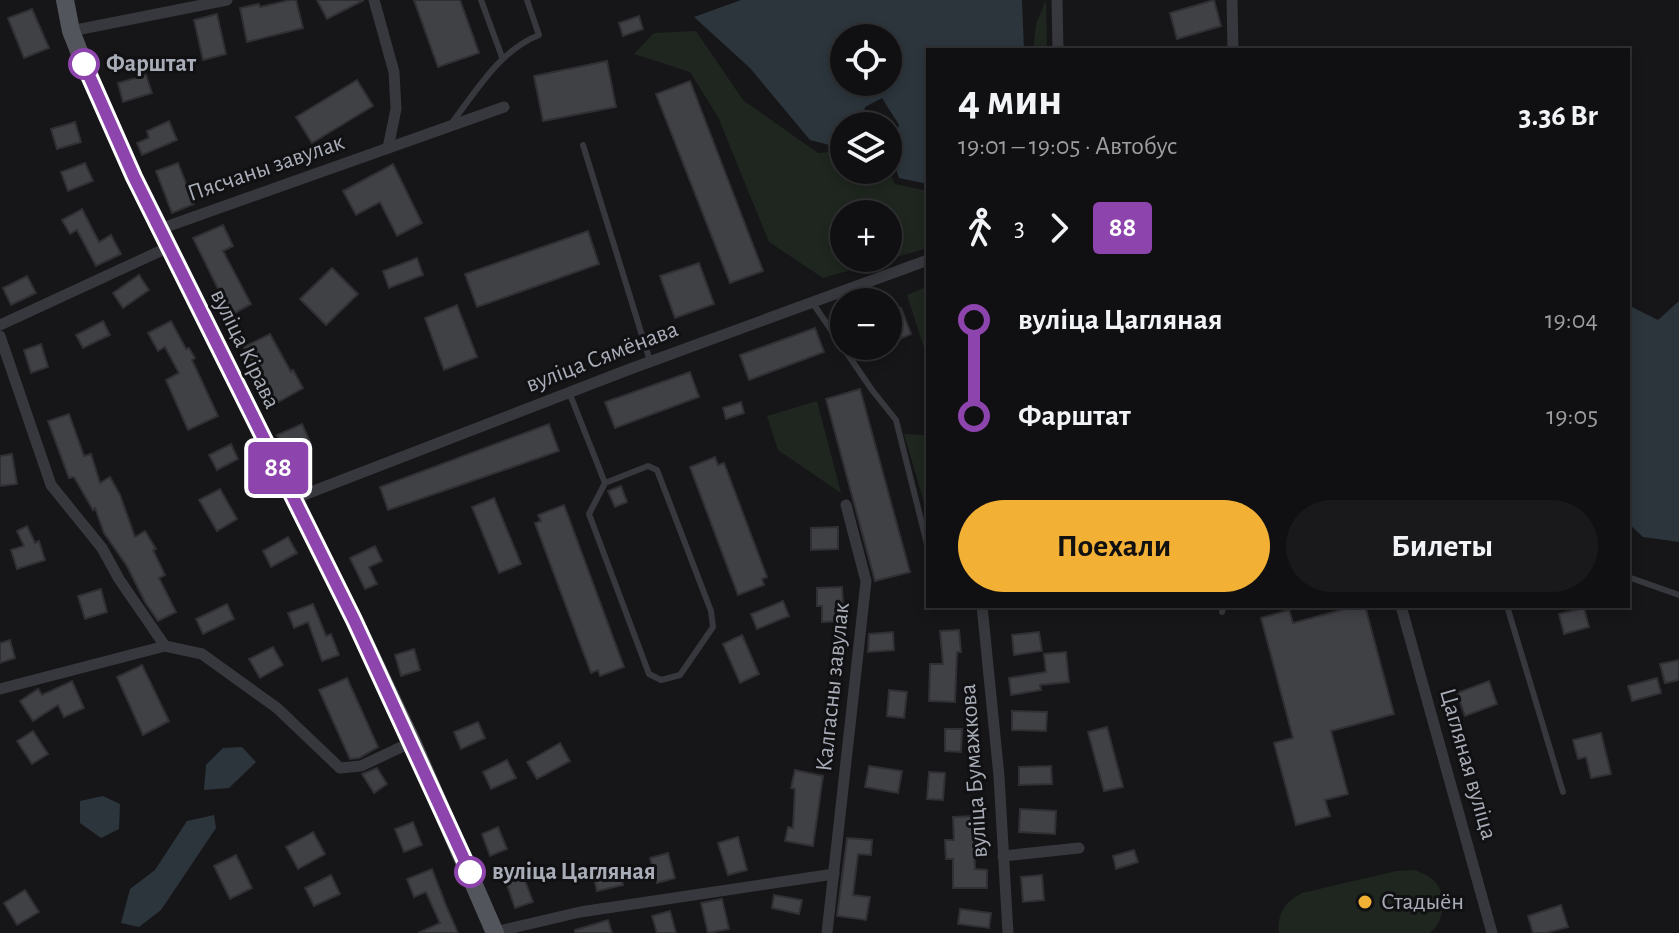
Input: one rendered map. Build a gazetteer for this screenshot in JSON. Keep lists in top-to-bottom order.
{
  "streets": {
    "main road": ["вуліца Кірава"],
    "street": [
      "Пясчаны завулак",
      "вуліца Сямёнава",
      "Калгасны завулак",
      "Цагляная вуліца",
      "вуліца Бумажкова"
    ]
  },
  "crossings": [
    ["Пясчаны завулак", "вуліца Кірава"],
    ["вуліца Кірава", "вуліца Сямёнава"]
  ],
  "places": ["Фарштат", "вуліца Цагляная", "Стадыён"],
  "lines": ["bus line 88"],
  "page": {
    "on_map": "88",
    "map_buttons": ["+", "−"],
    "heading": ["4 мин", "19:01 – 19:05 · Автобус", "3.36 Br"],
    "legs": ["3", "88"],
    "list": [
      {
        "name": "вуліца Цагляная",
        "value": "19:04"
      },
      {
        "name": "Фарштат",
        "value": "19:05"
      }
    ],
    "buttons": ["Поехали", "Билеты"]
  }
}
